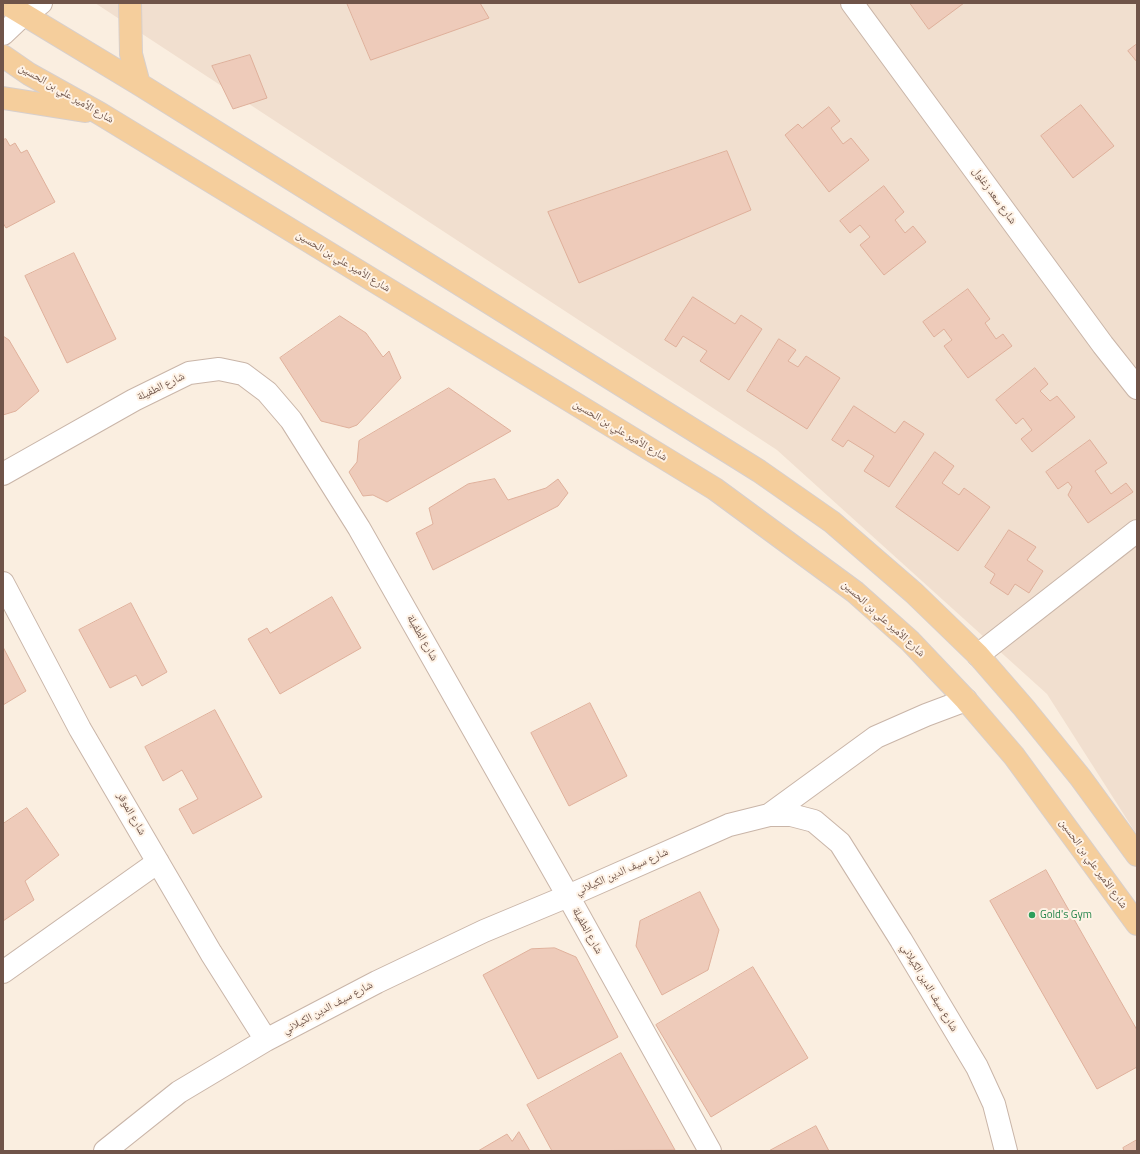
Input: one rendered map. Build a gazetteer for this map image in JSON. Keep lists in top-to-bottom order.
{
  "streets": {
    "main road": ["شارع الأمير علي بن الحسين"],
    "street": [
      "شارع سعد زغلول",
      "شارع الطفيلة",
      "شارع الموقر",
      "شارع سيف الدين الكيلاني"
    ]
  },
  "crossings": [
    ["شارع الطفيلة", "شارع سيف الدين الكيلاني"],
    ["شارع الموقر", "شارع سيف الدين الكيلاني"]
  ],
  "places": ["Gold's Gym"]
}
